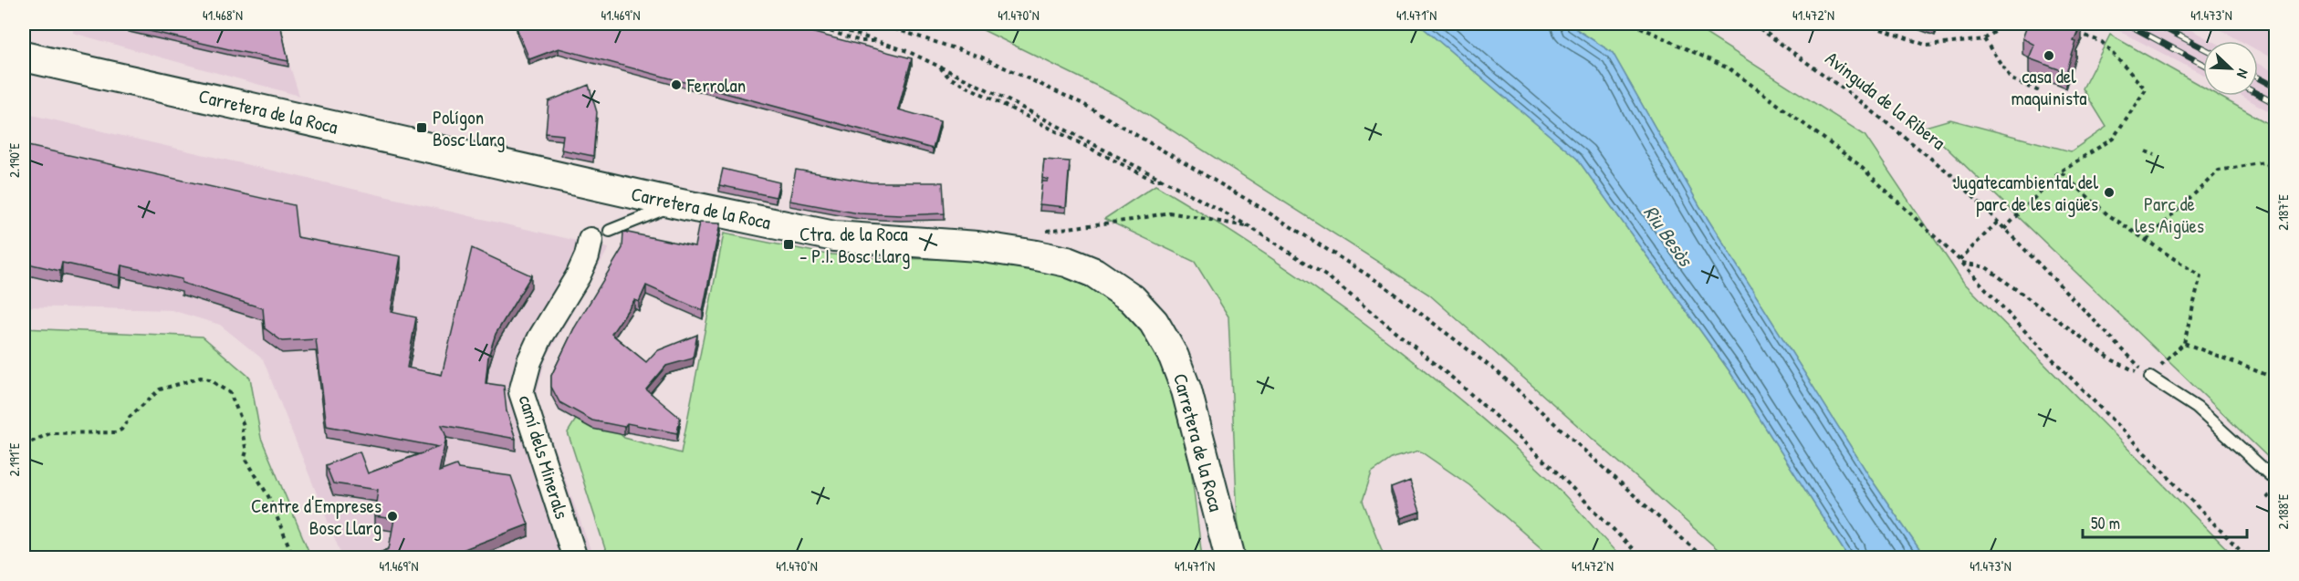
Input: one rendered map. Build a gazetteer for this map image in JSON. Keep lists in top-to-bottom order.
{
  "streets": {
    "street": ["Carretera de la Roca", "camí dels Minerals"],
    "path": ["Avinguda de la Ribera"]
  },
  "water": ["Riu Besòs"],
  "parks": ["Parc de les Aigües"],
  "places": {
    "other": [
      "casa del maquinista",
      "Ferrolan",
      "Jugatecambiental del parc de les aigües",
      "Centre d'Empreses Bosc Llarg"
    ],
    "transit": ["Polígon Bosc Llarg", "Ctra. de la Roca - P.I. Bosc Llarg"]
  },
  "scale_bar": "50 m",
  "north": "bottom right",
  "coordinates": [
    "41.468°N",
    "41.469°N",
    "41.470°N",
    "41.471°N",
    "41.472°N",
    "41.473°N",
    "2.190°E",
    "2.187°E",
    "2.191°E",
    "2.188°E"
  ]
}
